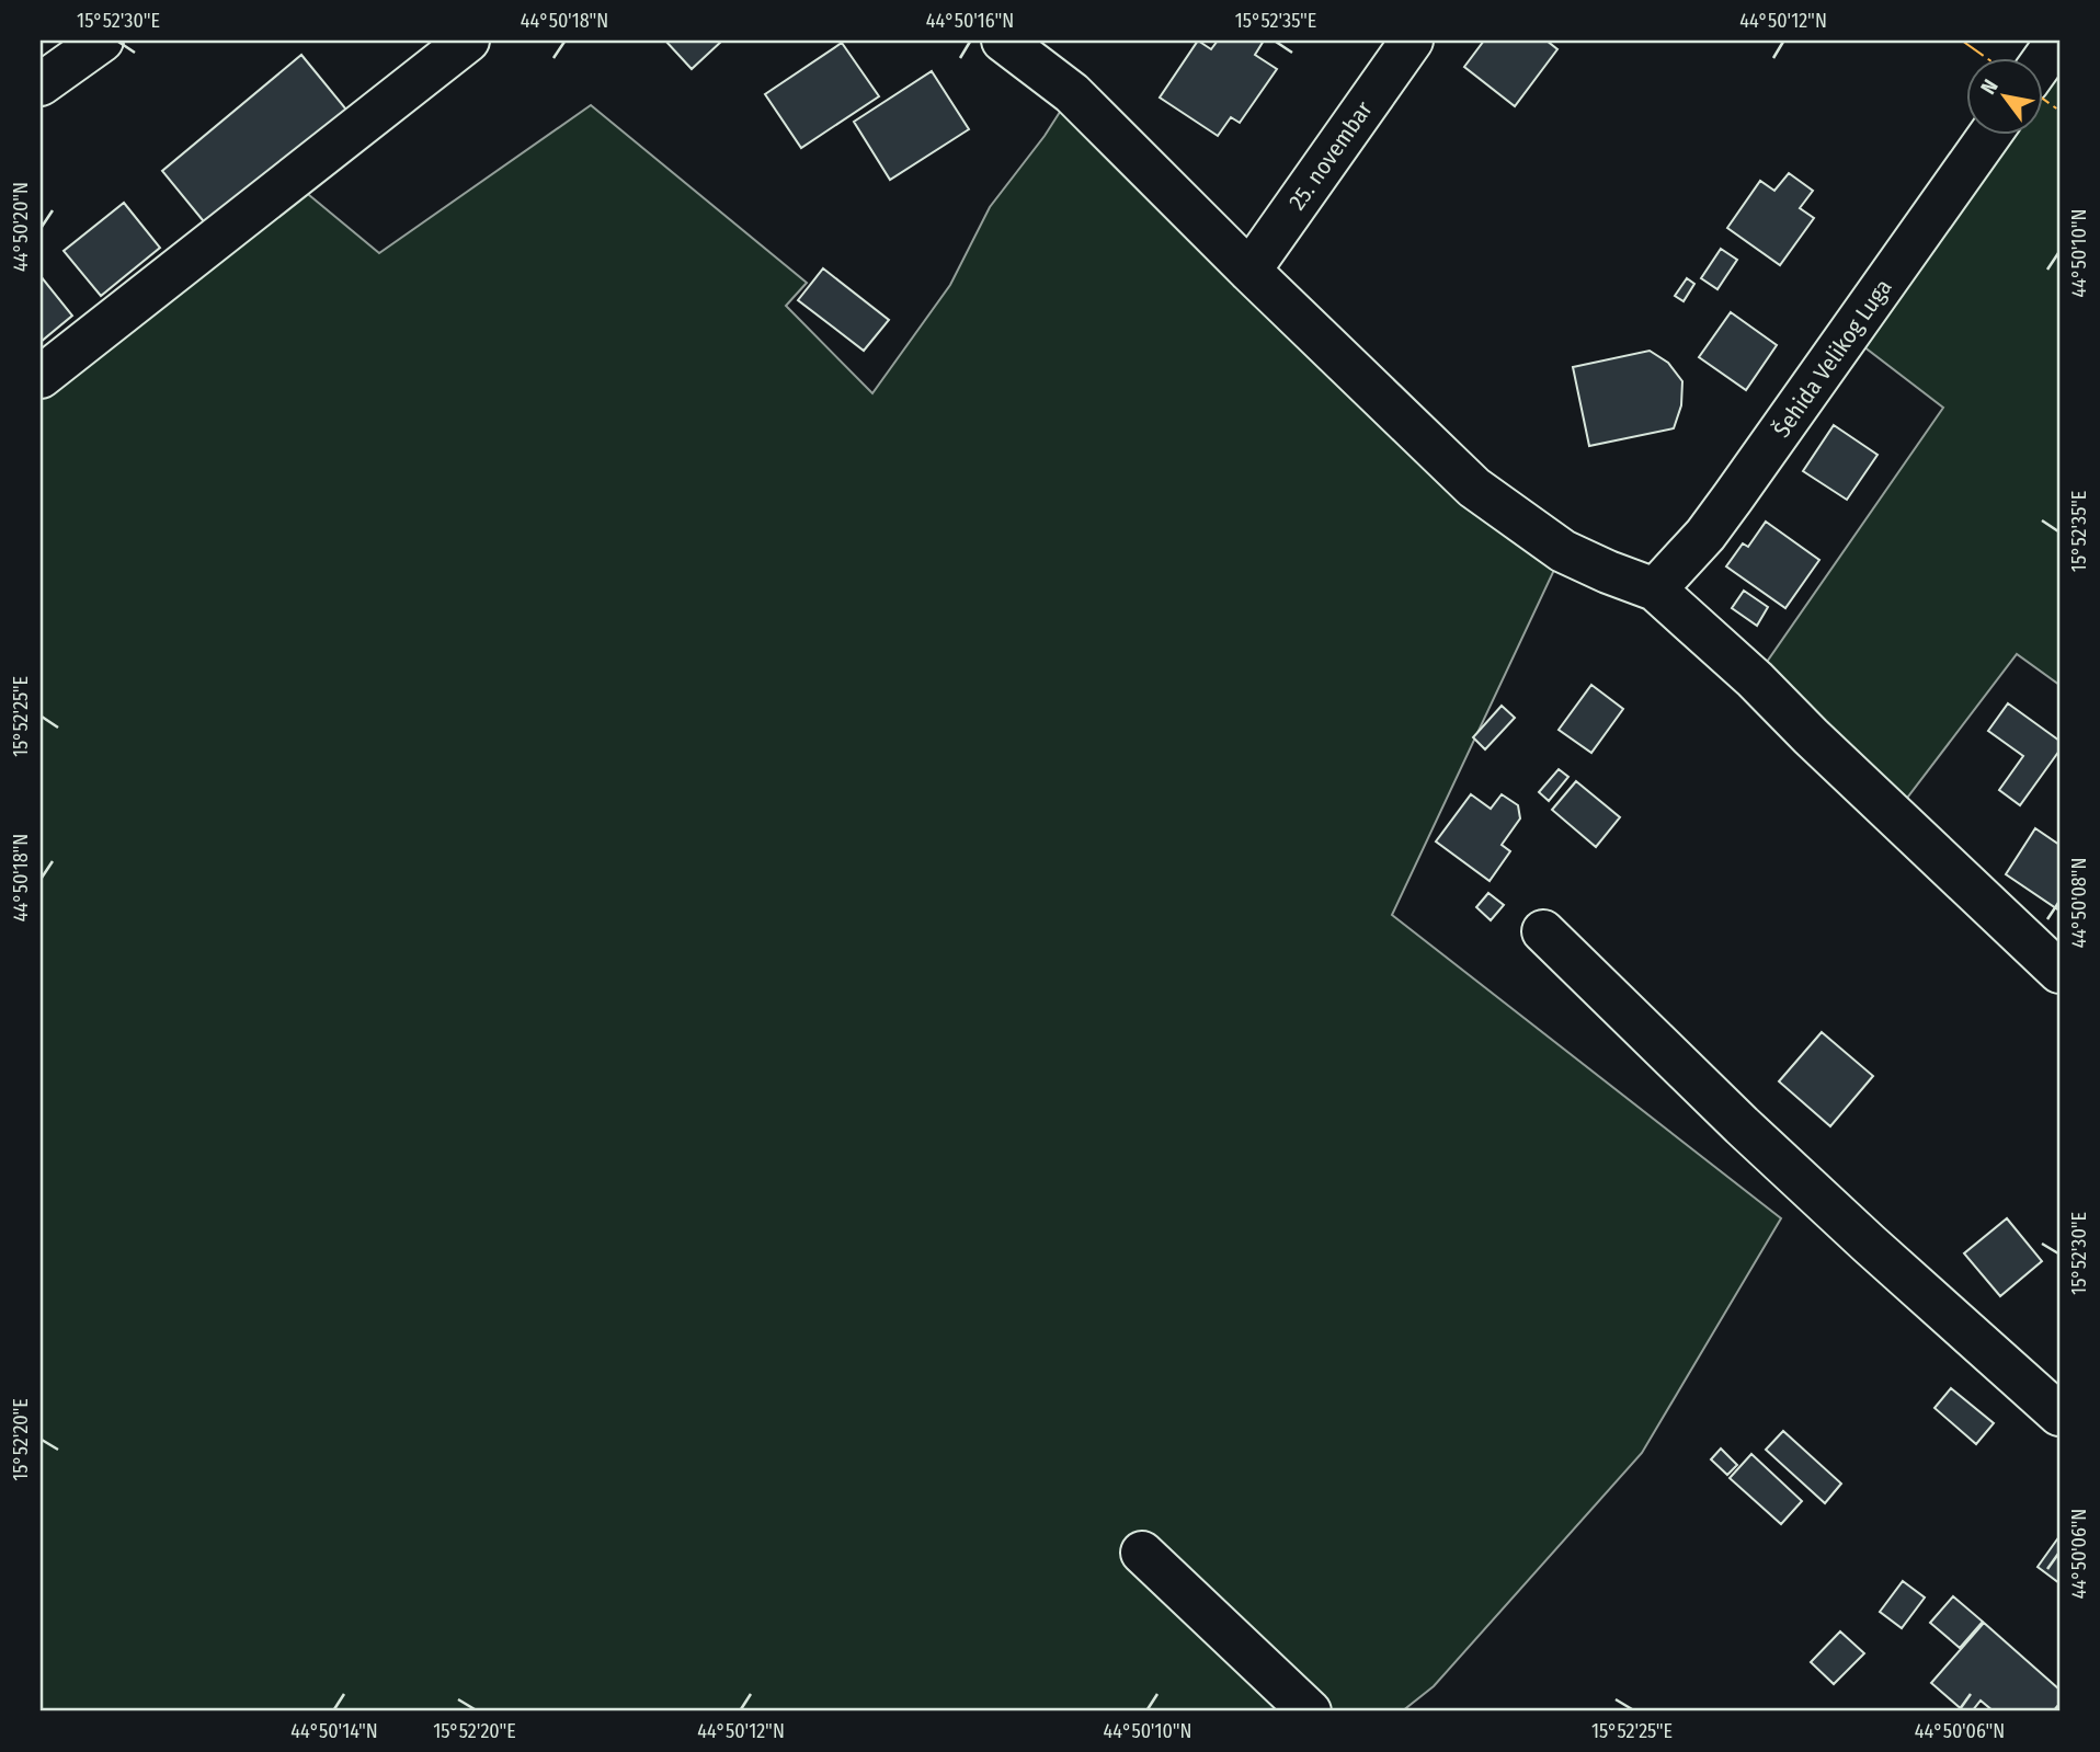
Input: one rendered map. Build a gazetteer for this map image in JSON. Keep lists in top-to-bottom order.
{
  "streets": {
    "street": ["25. novembar", "Šehida Velikog Luga"]
  },
  "north": "top left",
  "coordinates": [
    "15°52'30\"E",
    "44°50'18\"N",
    "44°50'16\"N",
    "15°52'35\"E",
    "44°50'12\"N",
    "44°50'20\"N",
    "44°50'10\"N",
    "15°52'25\"E",
    "44°50'08\"N",
    "15°52'20\"E",
    "44°50'06\"N",
    "44°50'14\"N"
  ]
}
